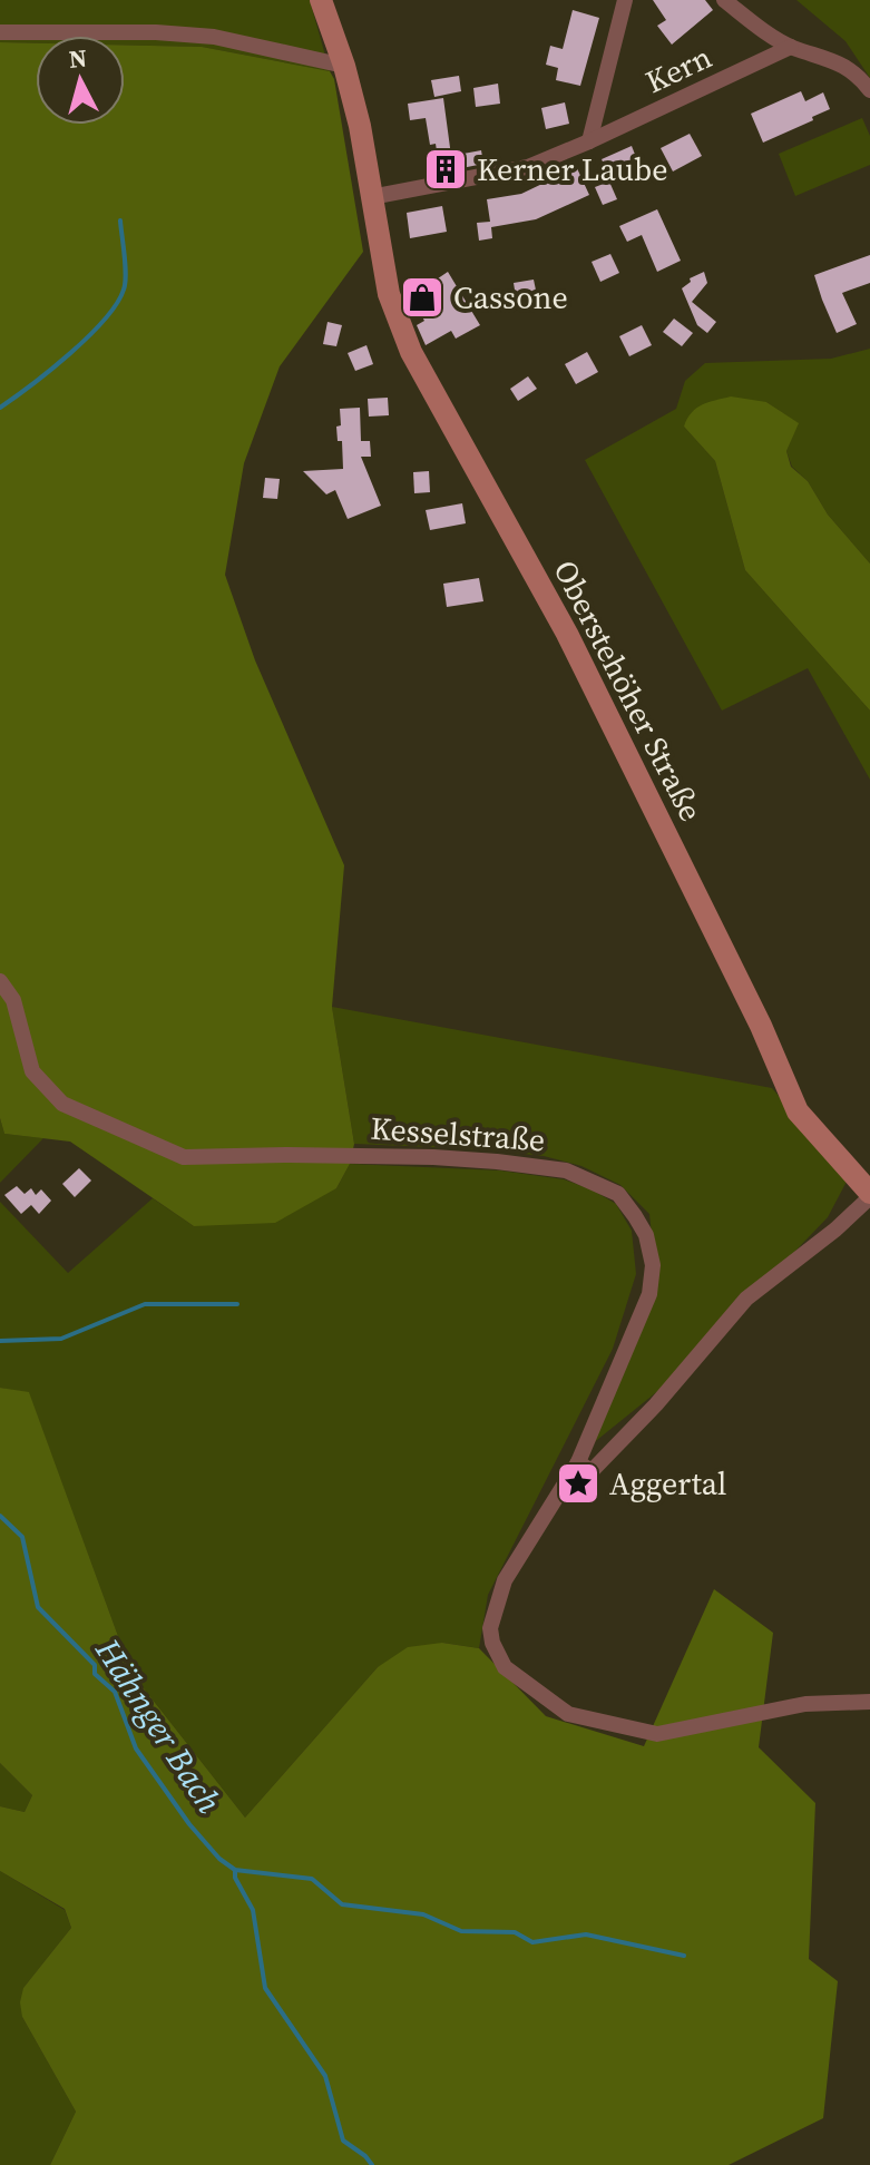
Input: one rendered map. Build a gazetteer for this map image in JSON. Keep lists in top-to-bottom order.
{
  "streets": {
    "street": ["Kern", "Oberstehöher Straße", "Kesselstraße"]
  },
  "crossings": [
    ["Kern", "Oberstehöher Straße"]
  ],
  "water": ["Hähnger Bach"],
  "places": {
    "building": ["Kerner Laube"],
    "shop": ["Cassone"],
    "place": ["Aggertal"]
  },
  "north": "top"
}
